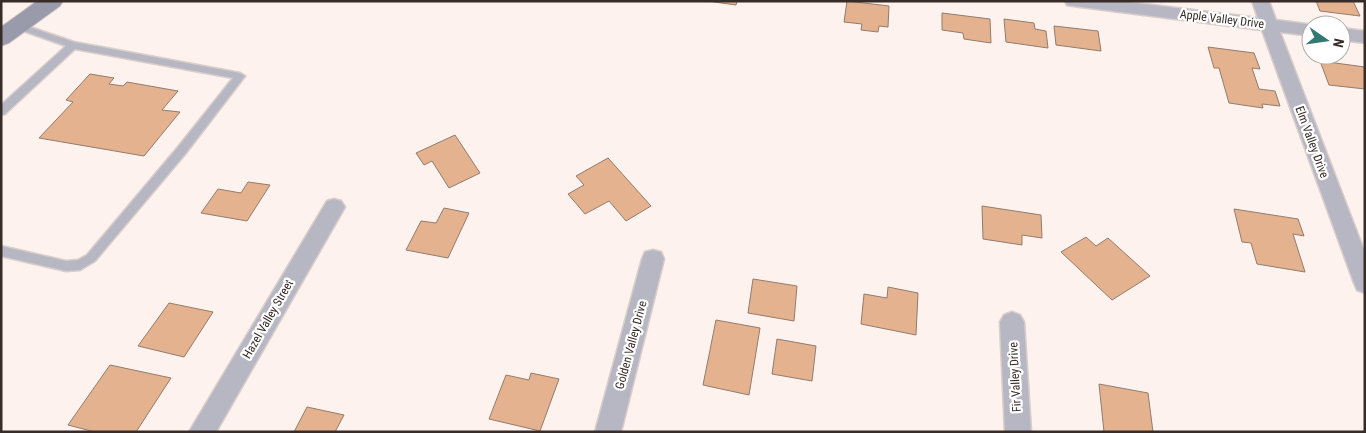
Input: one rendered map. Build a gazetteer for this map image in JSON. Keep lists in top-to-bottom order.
{
  "streets": {
    "street": [
      "Apple Valley Drive",
      "Elm Valley Drive",
      "Hazel Valley Street",
      "Golden Valley Drive",
      "Fir Valley Drive"
    ]
  },
  "crossings": [
    ["Apple Valley Drive", "Elm Valley Drive"]
  ],
  "north": "right"
}
